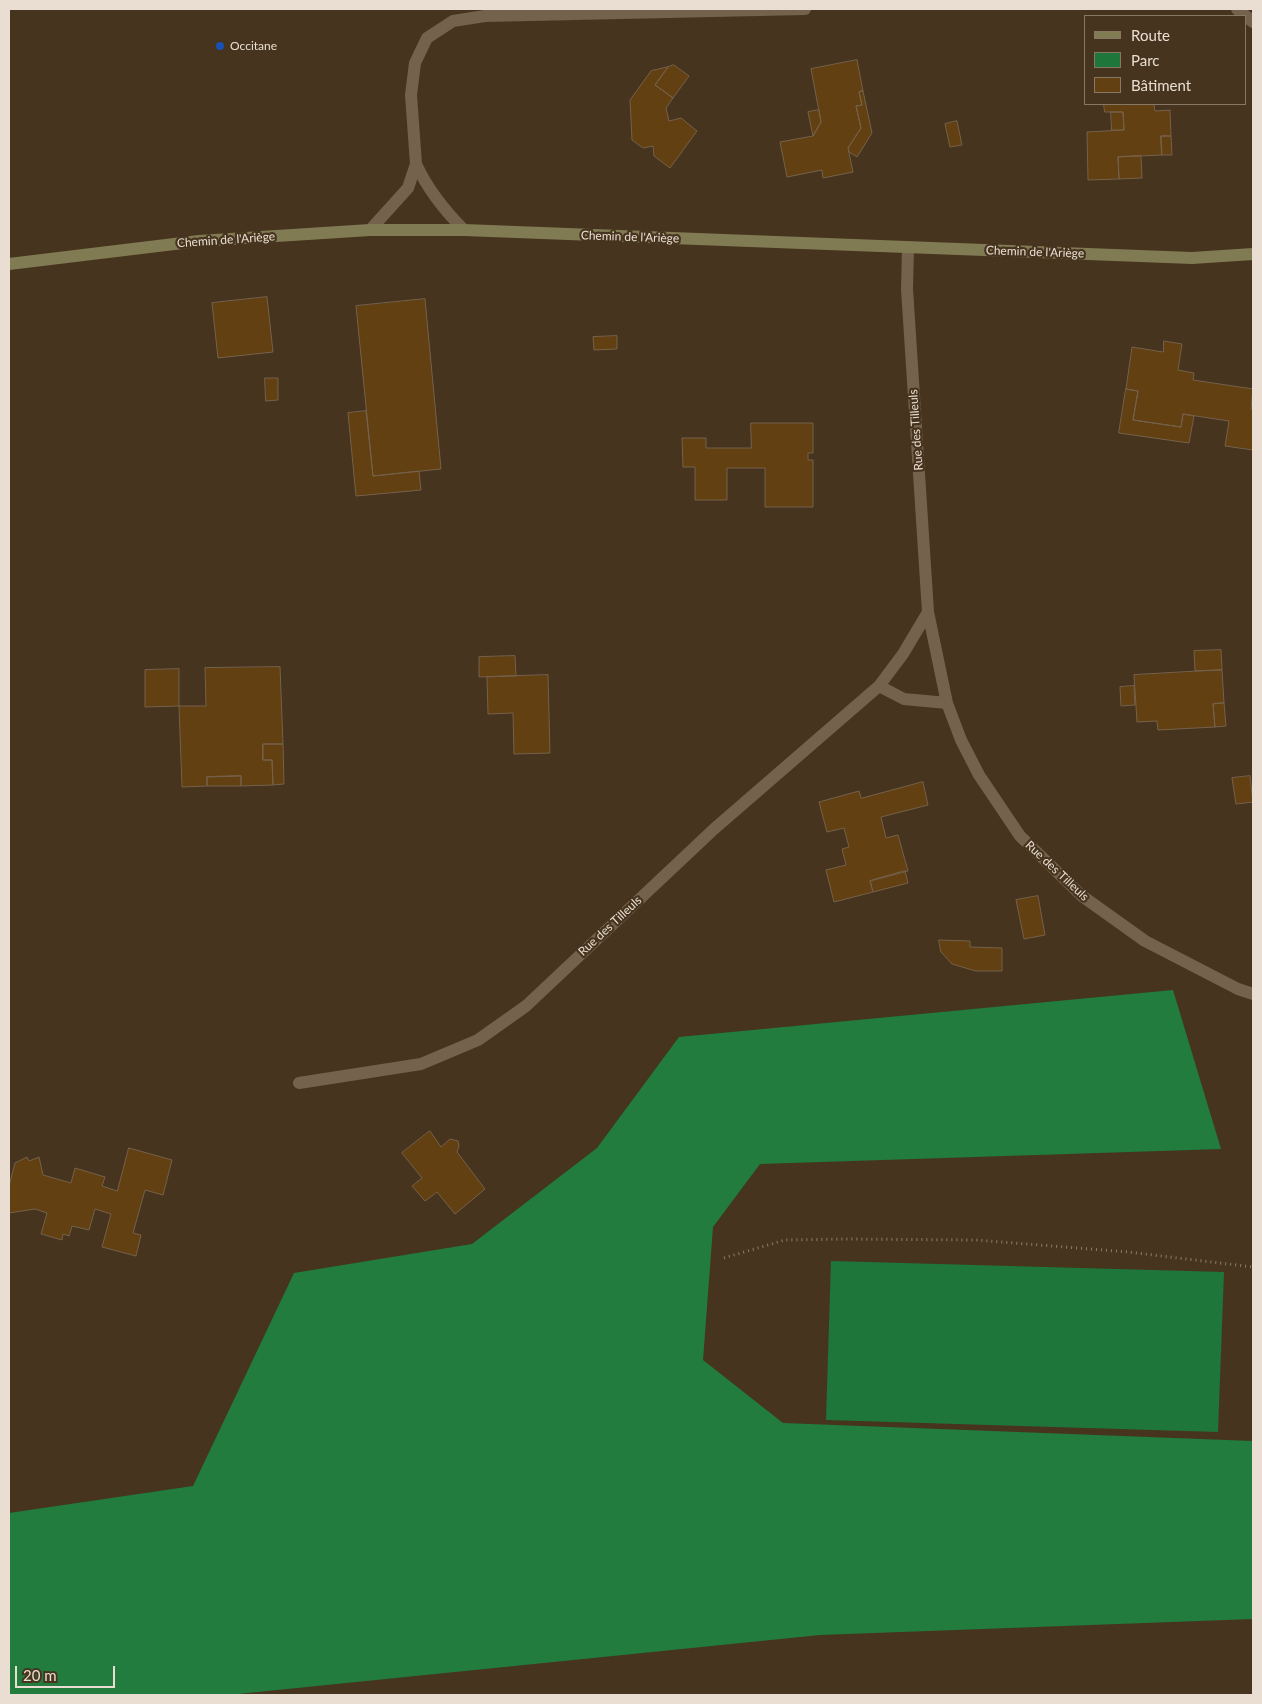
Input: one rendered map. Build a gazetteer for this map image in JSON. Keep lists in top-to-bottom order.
{
  "streets": {
    "street": ["Chemin de l'Ariège", "Rue des Tilleuls"]
  },
  "crossings": [
    ["Chemin de l'Ariège", "Rue des Tilleuls"]
  ],
  "places": ["Occitane"],
  "legend": ["Route", "Parc", "Bâtiment"],
  "scale_bar": "20 m"
}
